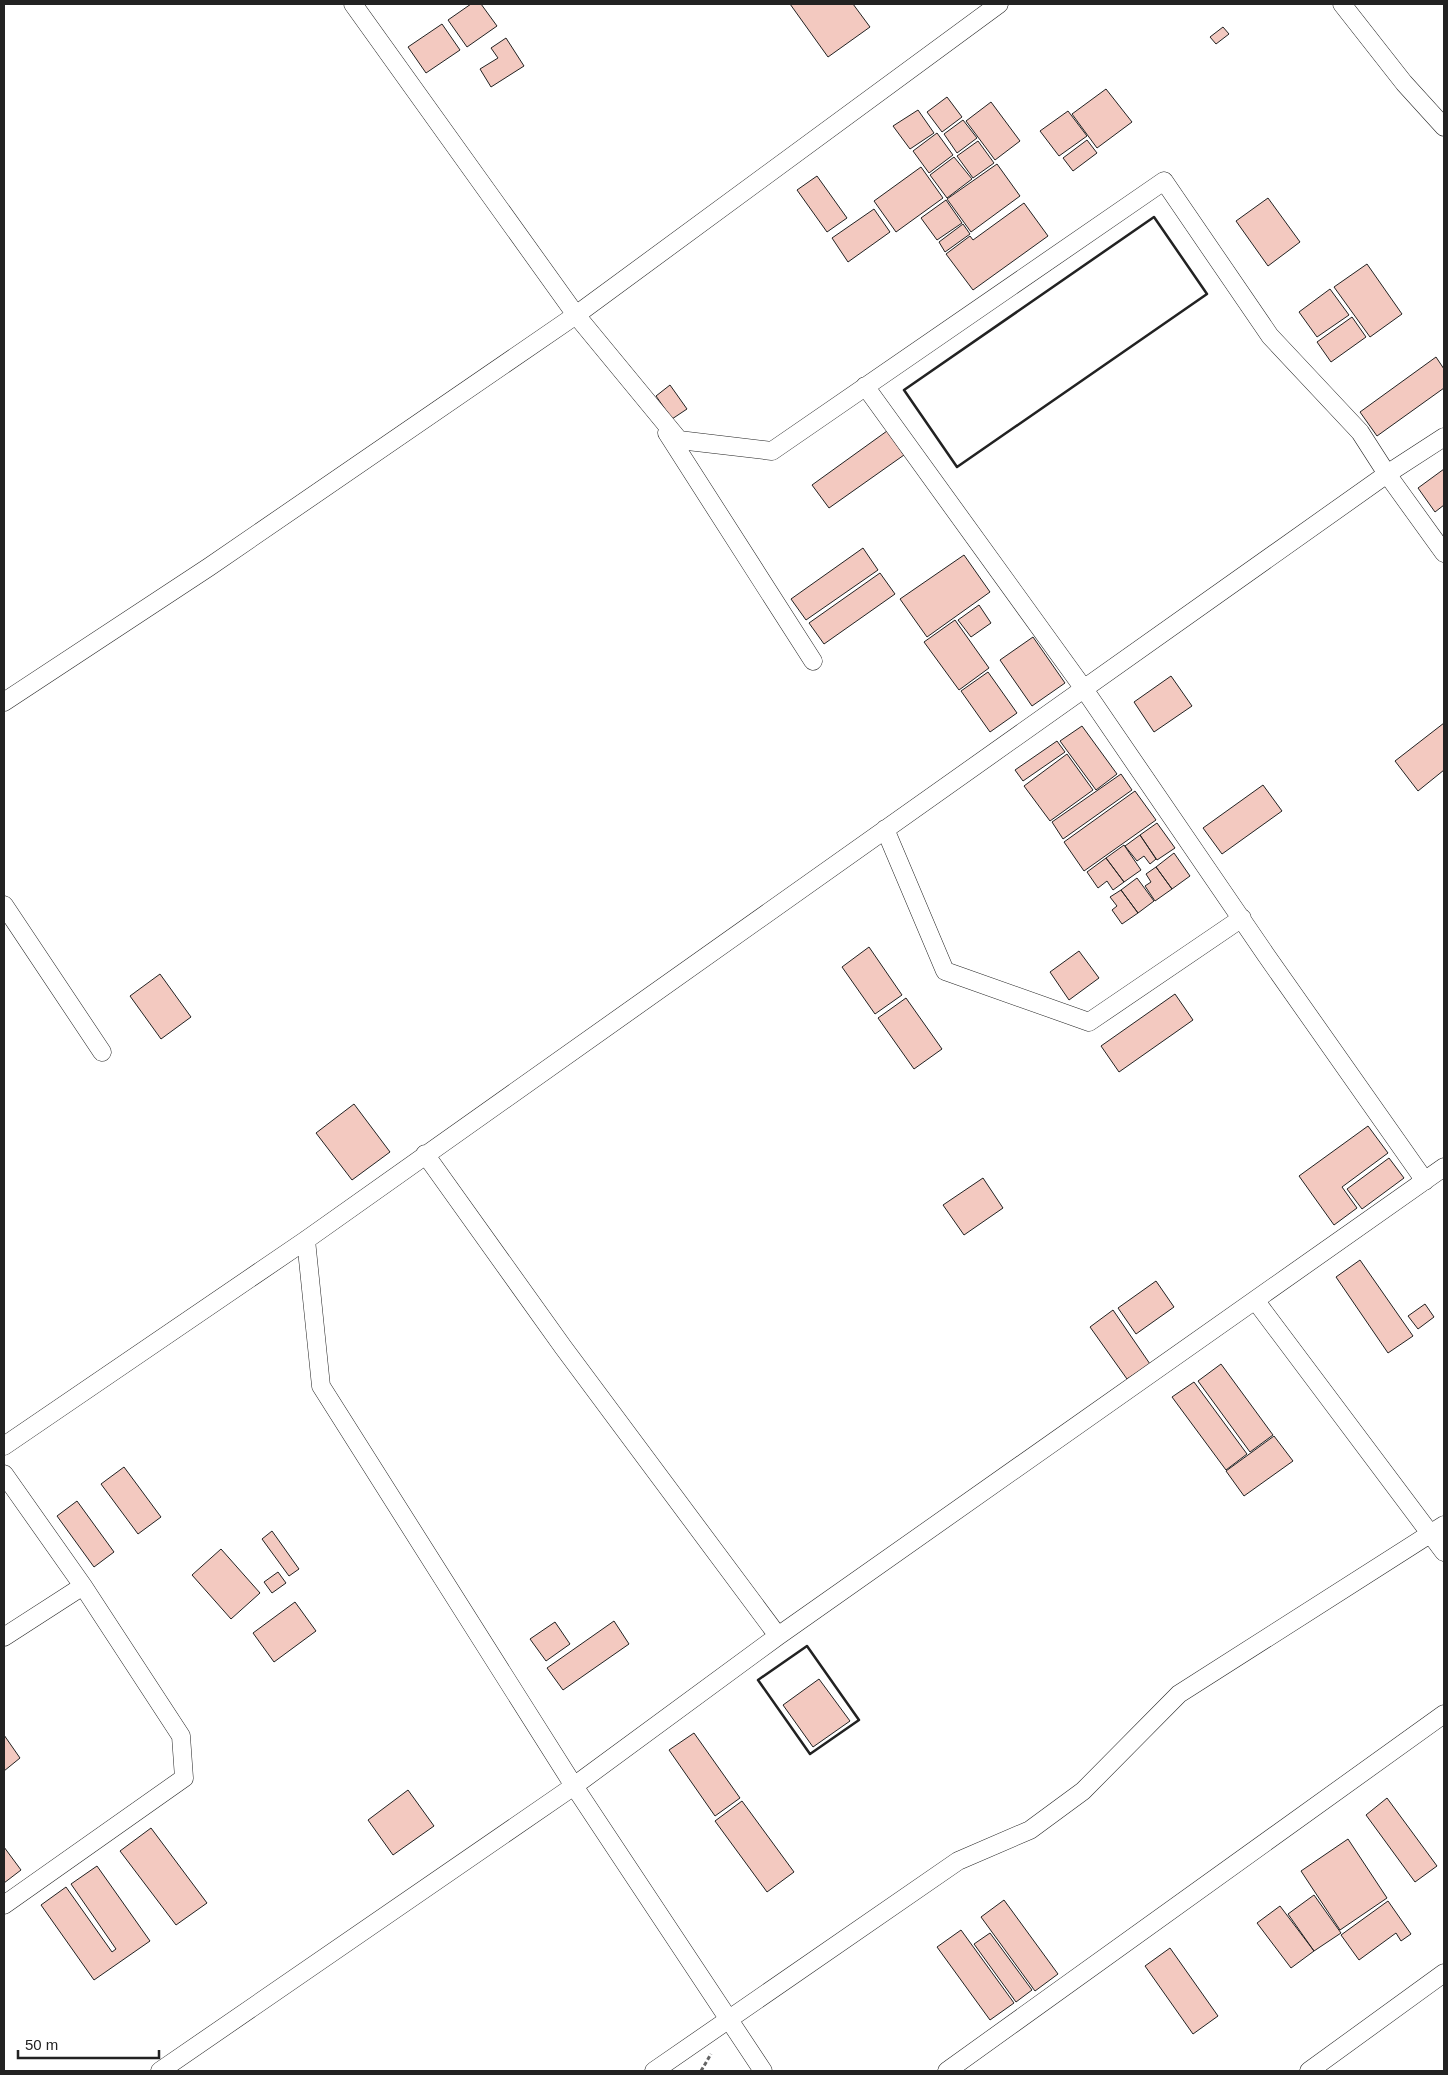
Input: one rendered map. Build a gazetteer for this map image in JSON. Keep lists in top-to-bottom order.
{
  "scale_bar": "50 m"
}
